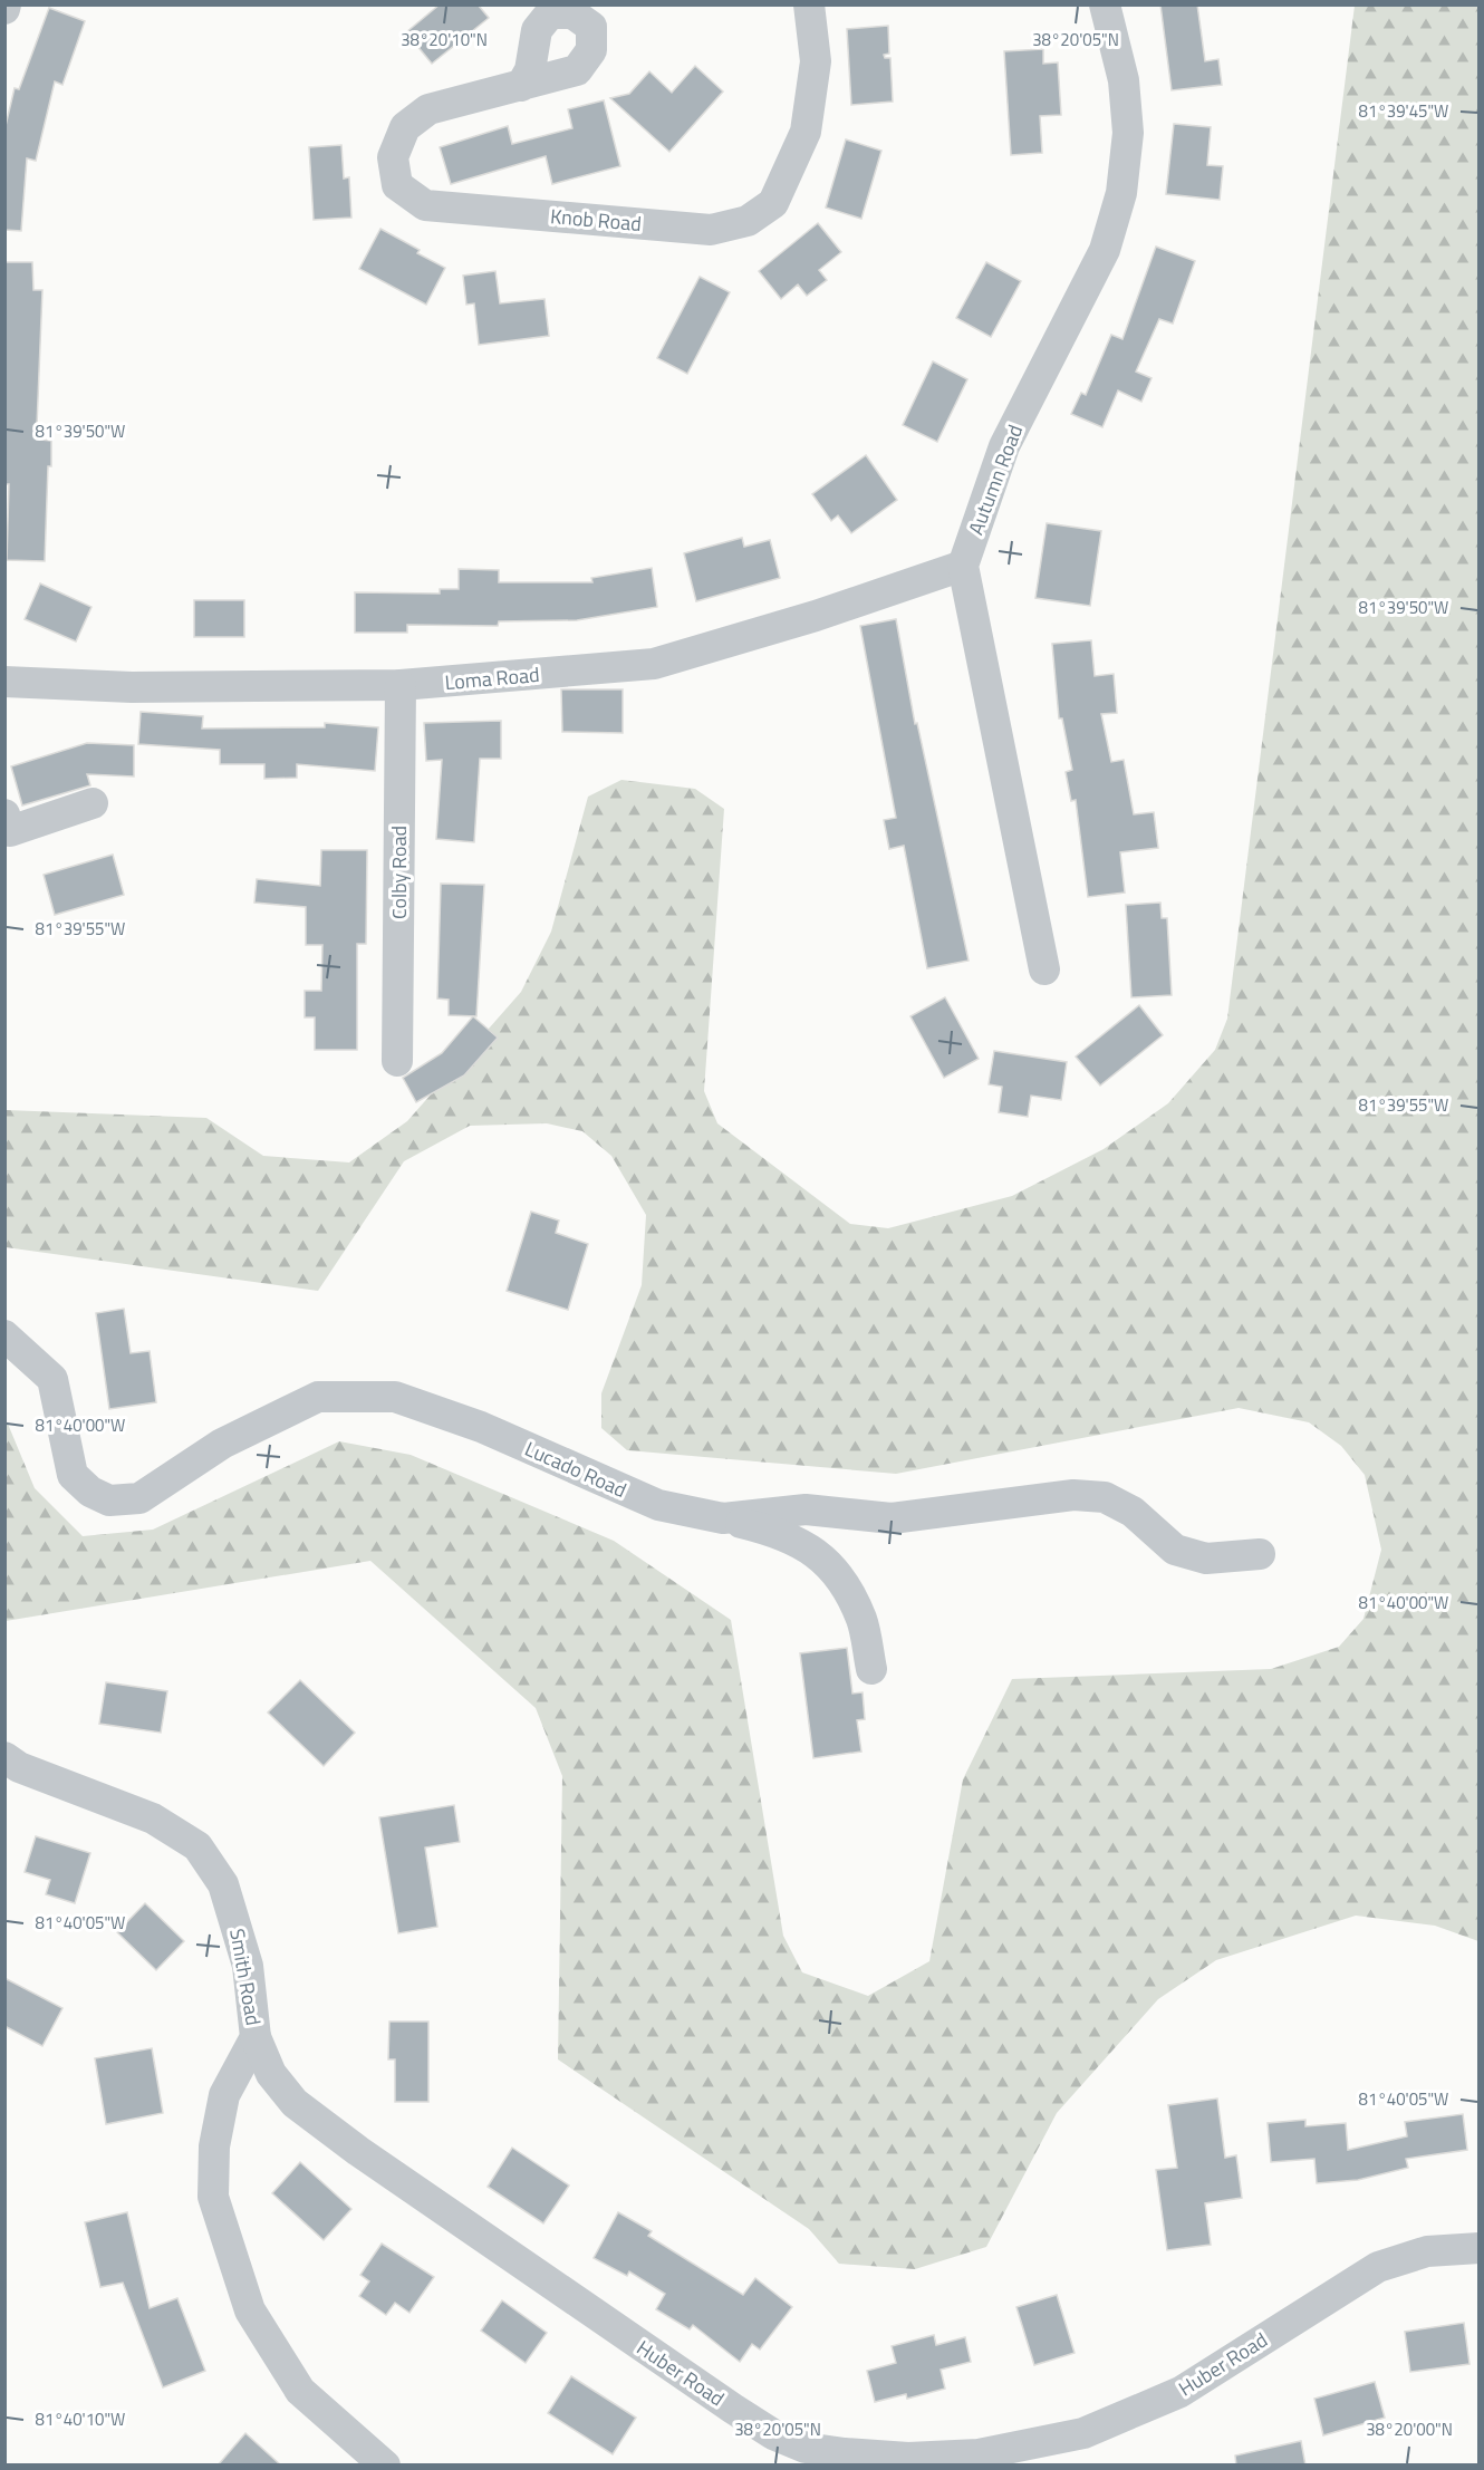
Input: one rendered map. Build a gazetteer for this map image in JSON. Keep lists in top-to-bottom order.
{
  "streets": {
    "street": [
      "Knob Road",
      "Autumn Road",
      "Loma Road",
      "Colby Road",
      "Lucado Road",
      "Smith Road",
      "Huber Road"
    ]
  },
  "crossings": [
    ["Autumn Road", "Loma Road"],
    ["Loma Road", "Colby Road"],
    ["Smith Road", "Huber Road"]
  ],
  "coordinates": [
    "38°20'10\"N",
    "38°20'05\"N",
    "81°39'45\"W",
    "81°39'50\"W",
    "81°39'55\"W",
    "81°40'00\"W",
    "81°40'05\"W",
    "81°40'10\"W",
    "38°20'00\"N"
  ]
}
